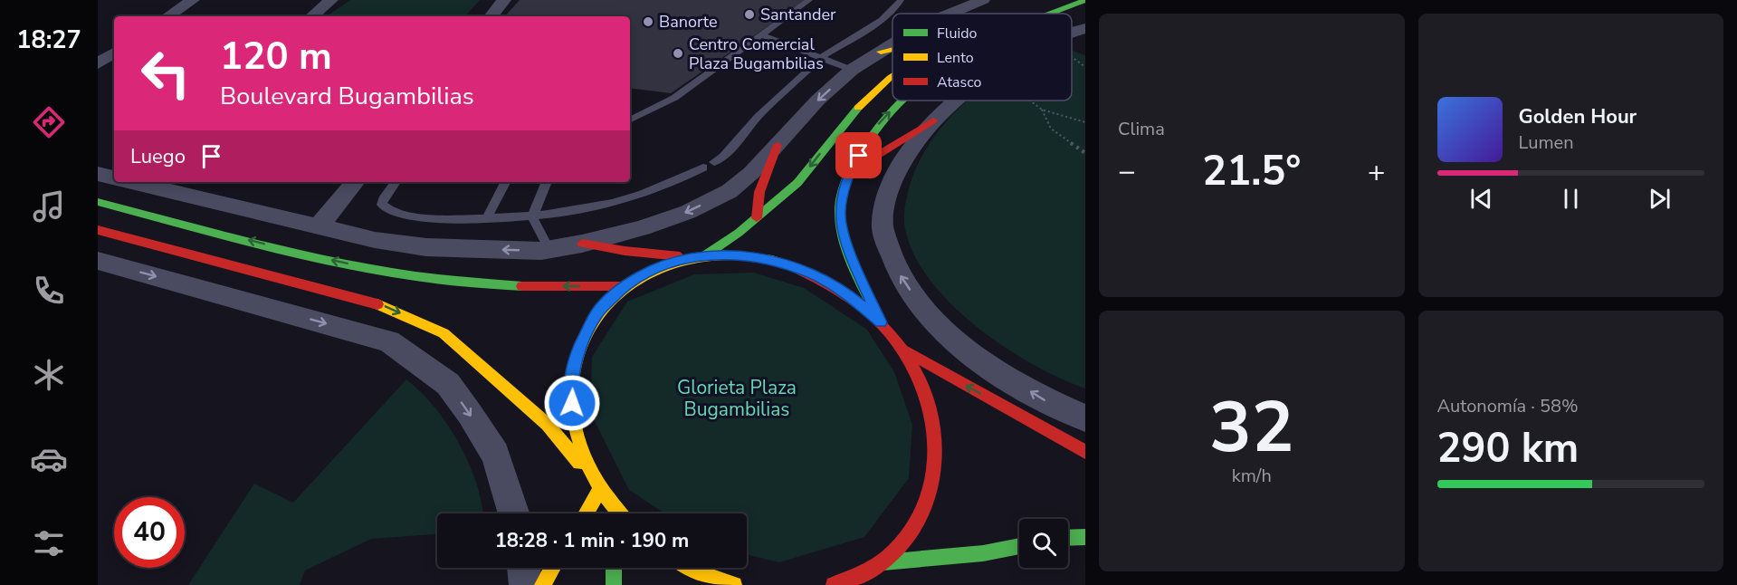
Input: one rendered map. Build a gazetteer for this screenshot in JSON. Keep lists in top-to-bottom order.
{
  "parks": ["Glorieta Plaza Bugambilias"],
  "places": ["Santander", "Banorte", "Centro Comercial Plaza Bugambilias"],
  "legend": ["Fluido", "Lento", "Atasco"],
  "page": {
    "tabs": "18:27",
    "tile": [
      "Clima",
      ["32", "km/h"],
      ["Autonomía · 58%", "290 km"]
    ],
    "turn": ["120 m", "Boulevard Bugambilias"],
    "song": ["Golden Hour", "Lumen"],
    "then": "Luego",
    "heat": ["−", "21.5°", "+"],
    "limit": "40",
    "trip": "18:28 · 1 min · 190 m"
  }
}
